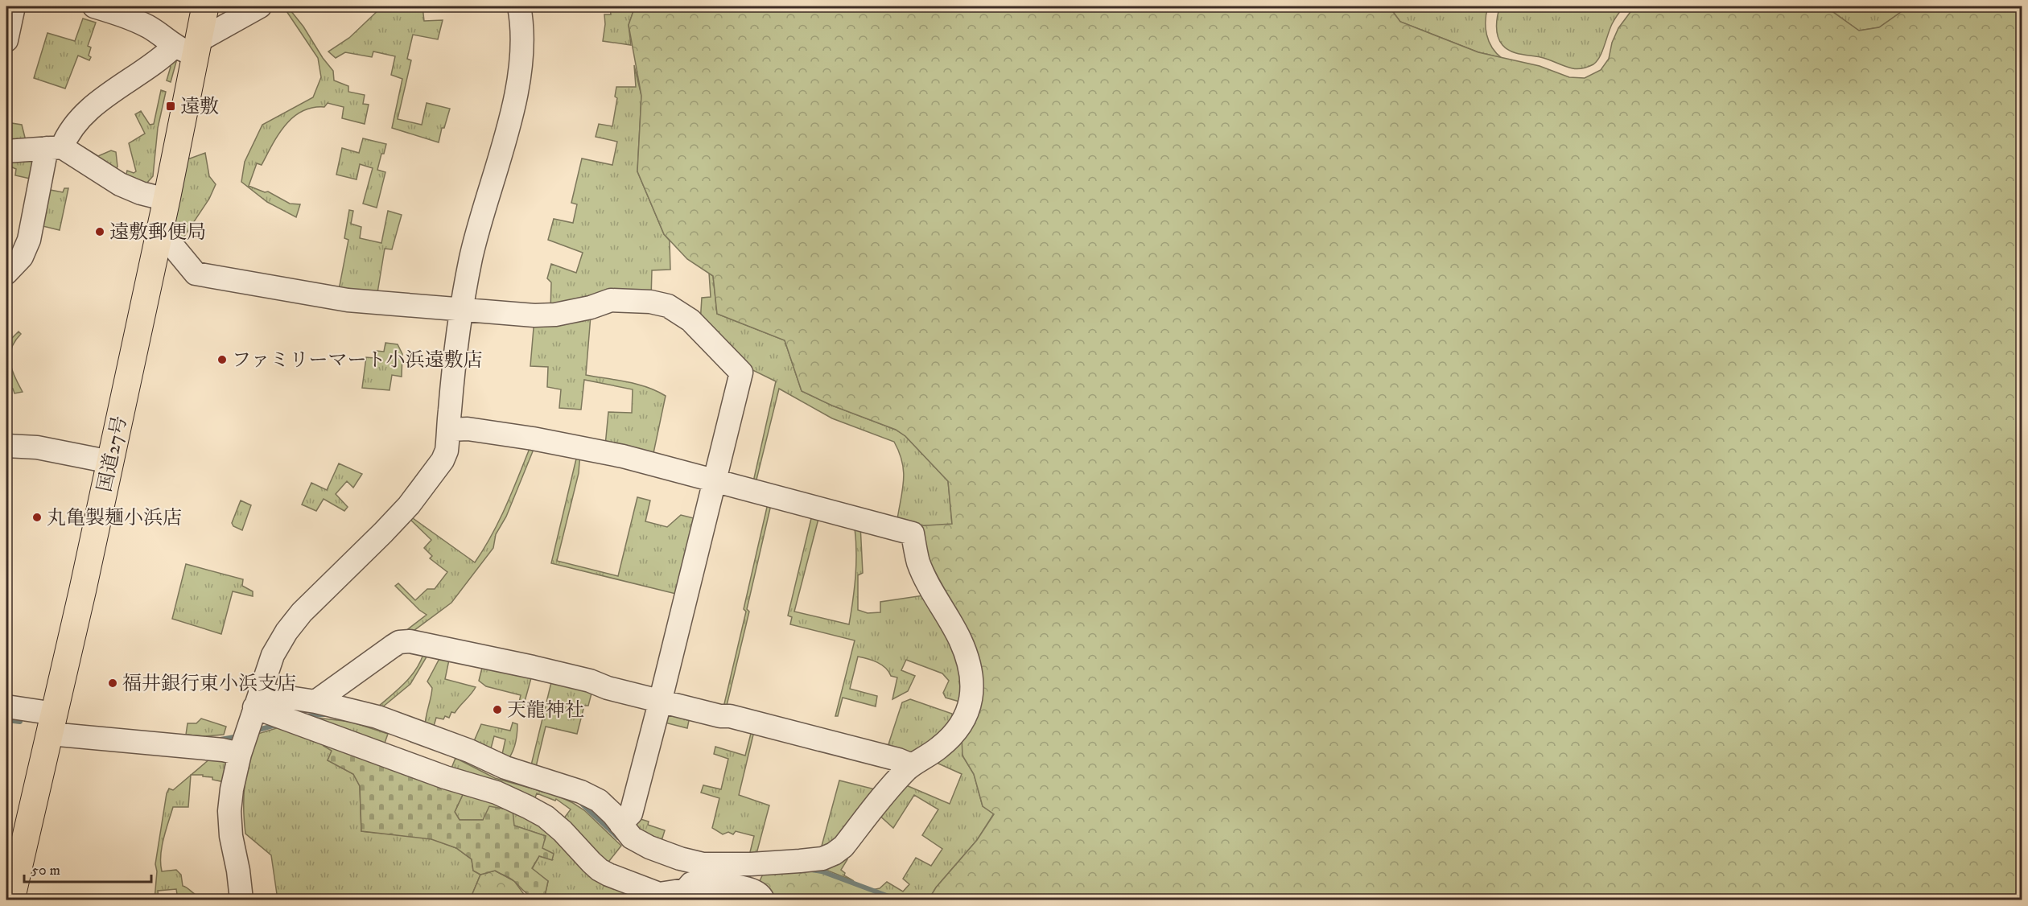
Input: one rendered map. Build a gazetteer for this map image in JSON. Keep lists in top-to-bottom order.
{
  "streets": {
    "highway": ["国道27号"]
  },
  "places": {
    "transit": ["遠敷"],
    "other": [
      "遠敷郵便局",
      "ファミリーマート小浜遠敷店",
      "丸亀製麺小浜店",
      "福井銀行東小浜支店",
      "天龍神社"
    ]
  },
  "scale_bar": "50 m"
}
